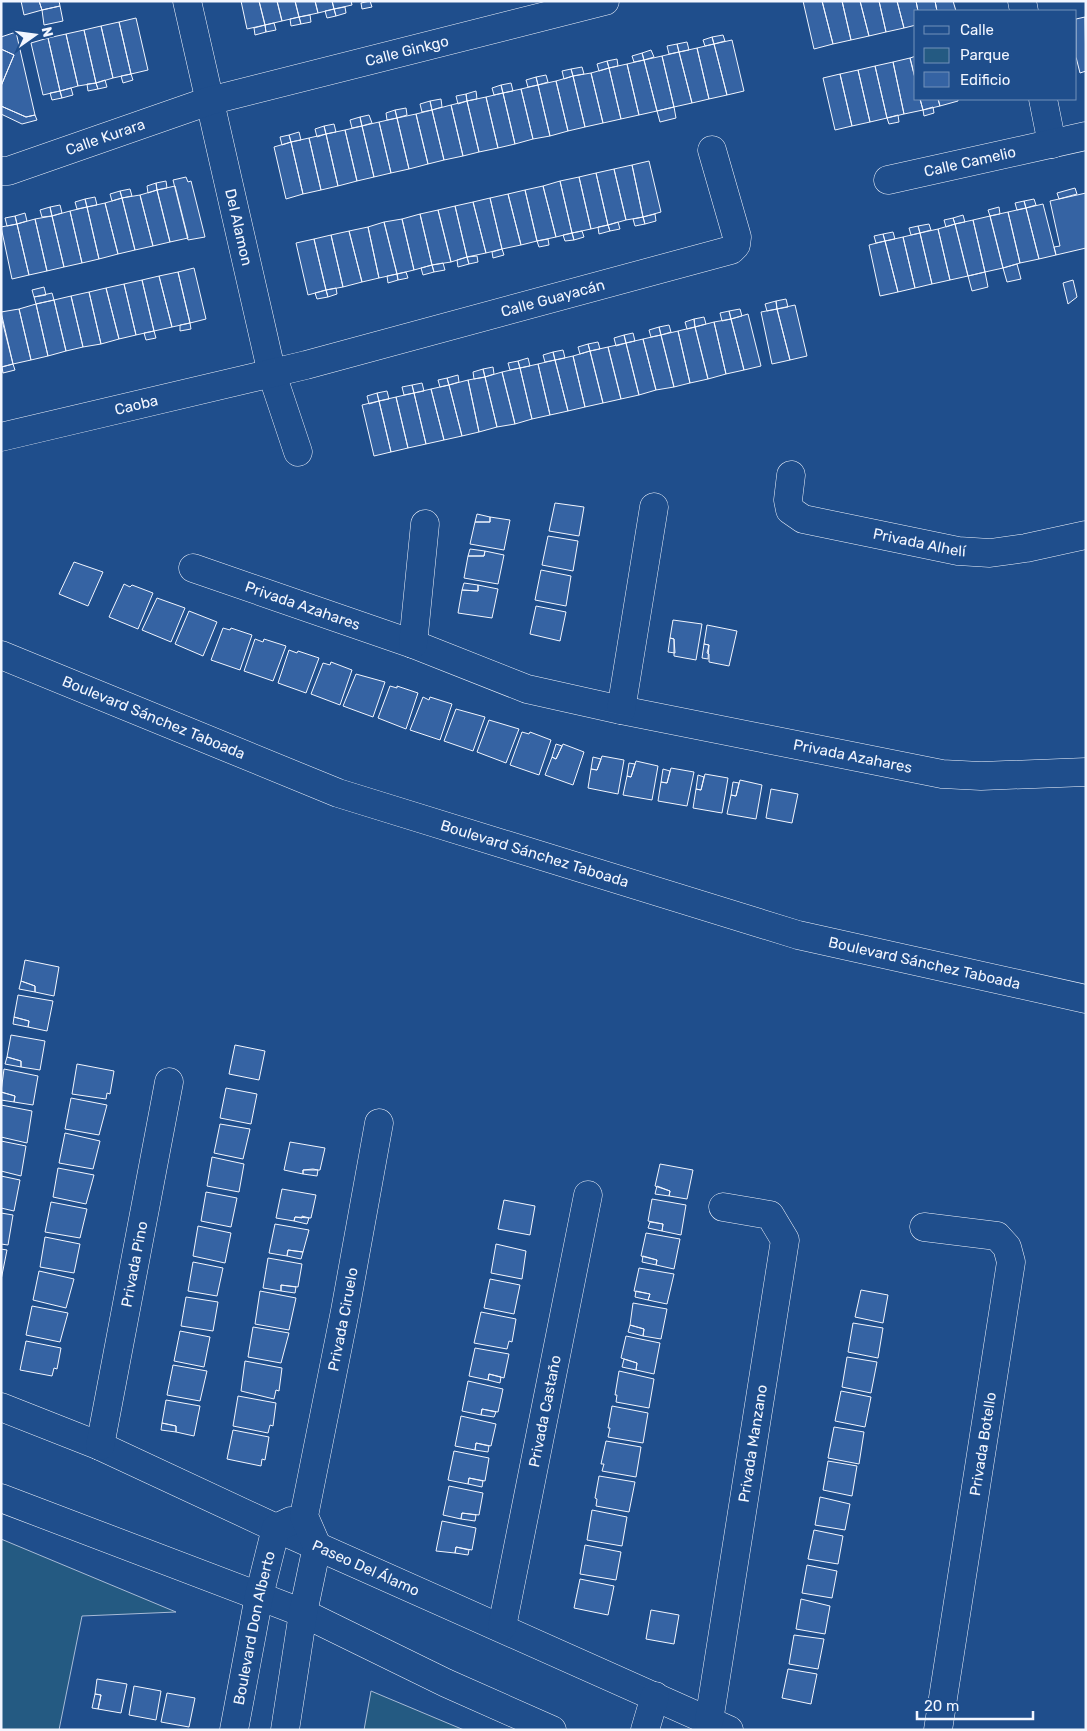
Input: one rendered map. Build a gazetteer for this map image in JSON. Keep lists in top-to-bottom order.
{
  "streets": {
    "street": [
      "Calle Ginkgo",
      "Calle Kurara",
      "Calle Camelio",
      "Del Alamon",
      "Calle Guayacán",
      "Caoba",
      "Privada Alhelí",
      "Privada Azahares",
      "Boulevard Sánchez Taboada",
      "Privada Pino",
      "Privada Ciruelo",
      "Privada Castaño",
      "Privada Manzano",
      "Privada Botello",
      "Paseo Del Álamo",
      "Boulevard Don Alberto"
    ]
  },
  "crossings": [
    ["Calle Ginkgo", "Calle Kurara"],
    ["Calle Ginkgo", "Del Alamon"],
    ["Calle Kurara", "Del Alamon"],
    ["Del Alamon", "Calle Guayacán"],
    ["Del Alamon", "Caoba"],
    ["Calle Guayacán", "Caoba"],
    ["Privada Pino", "Paseo Del Álamo"],
    ["Privada Castaño", "Paseo Del Álamo"],
    ["Privada Manzano", "Paseo Del Álamo"],
    ["Paseo Del Álamo", "Boulevard Don Alberto"]
  ],
  "legend": ["Calle", "Parque", "Edificio"],
  "scale_bar": "20 m",
  "north": "right"
}
